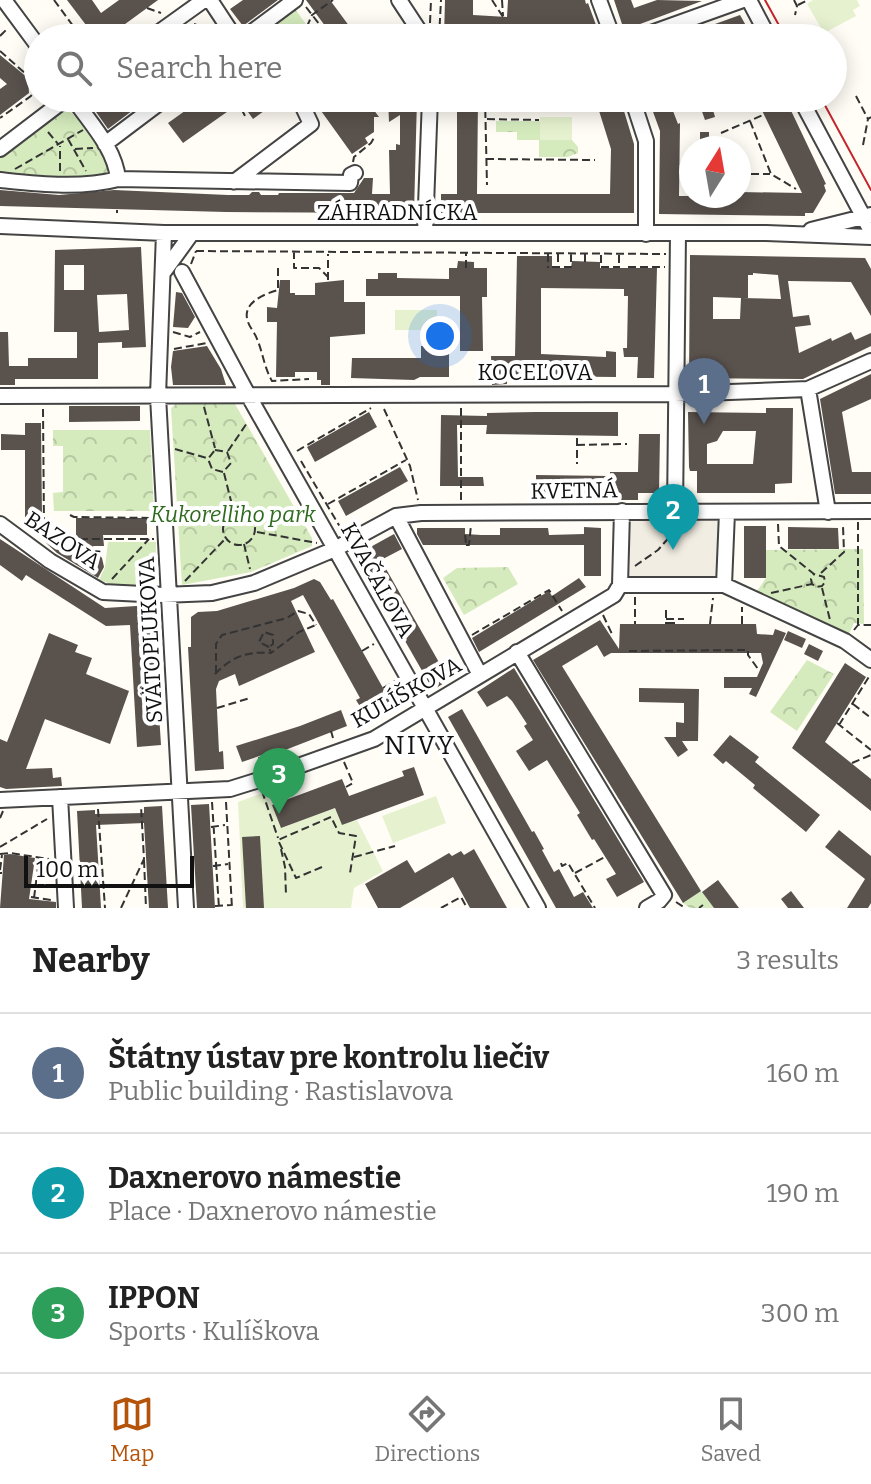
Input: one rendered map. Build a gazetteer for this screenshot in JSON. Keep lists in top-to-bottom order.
{
  "streets": {
    "street": [
      "ZÁHRADNÍCKA",
      "KOCEĽOVA",
      "KVETNÁ",
      "BAZOVÁ",
      "KVAČALOVA",
      "SVÄTOPLUKOVA",
      "KULÍŠKOVA"
    ]
  },
  "crossings": [
    ["ZÁHRADNÍCKA", "SVÄTOPLUKOVA"],
    ["KOCEĽOVA", "KVAČALOVA"],
    ["KOCEĽOVA", "SVÄTOPLUKOVA"],
    ["KVETNÁ", "BAZOVÁ"],
    ["KVETNÁ", "KVAČALOVA"],
    ["BAZOVÁ", "KVAČALOVA"],
    ["BAZOVÁ", "SVÄTOPLUKOVA"],
    ["KVAČALOVA", "KULÍŠKOVA"],
    ["SVÄTOPLUKOVA", "KULÍŠKOVA"]
  ],
  "districts": ["NIVY"],
  "parks": ["Kukorelliho park"],
  "scale_bar": "100 m",
  "north": "top",
  "page": {
    "search": "Search here",
    "pins": ["1", "2", "3"],
    "scale": "100 m",
    "heading": ["Nearby", "3 results"],
    "list": [
      {
        "mark": "1",
        "name": "Štátny ústav pre kontrolu liečiv",
        "note": "Public building · Rastislavova",
        "value": "160 m"
      },
      {
        "mark": "2",
        "name": "Daxnerovo námestie",
        "note": "Place · Daxnerovo námestie",
        "value": "190 m"
      },
      {
        "mark": "3",
        "name": "IPPON",
        "note": "Sports · Kulíškova",
        "value": "300 m"
      }
    ],
    "nav": ["Map", "Directions", "Saved"]
  }
}
